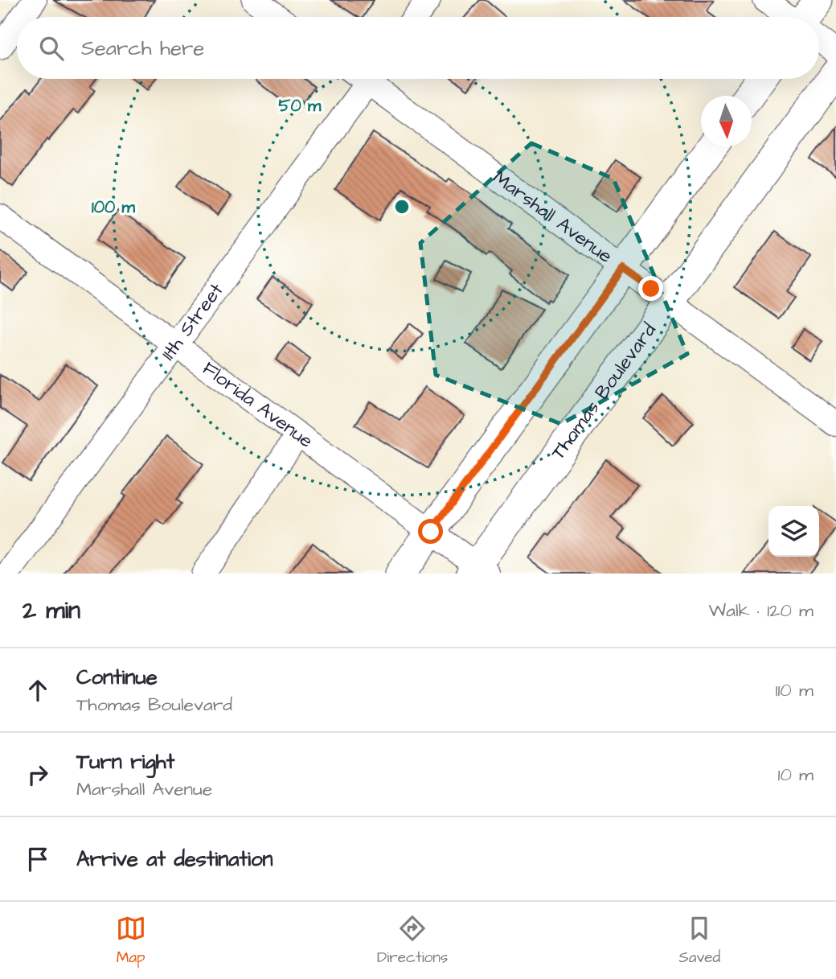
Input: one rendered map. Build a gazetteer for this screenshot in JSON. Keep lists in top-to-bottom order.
{
  "streets": {
    "main road": ["Thomas Boulevard"],
    "street": ["Marshall Avenue", "11th Street", "Florida Avenue"]
  },
  "crossings": [
    ["Marshall Avenue", "Thomas Boulevard"],
    ["11th Street", "Florida Avenue"],
    ["Thomas Boulevard", "Florida Avenue"]
  ],
  "north": "bottom",
  "page": {
    "search": "Search here",
    "heading": ["2 min", "Walk · 120 m"],
    "list": [
      ["Continue", "Thomas Boulevard", "110 m"],
      ["Turn right", "Marshall Avenue", "10 m"],
      "Arrive at destination"
    ],
    "nav": ["Map", "Directions", "Saved"]
  },
  "rings": ["50 m", "100 m"]
}
